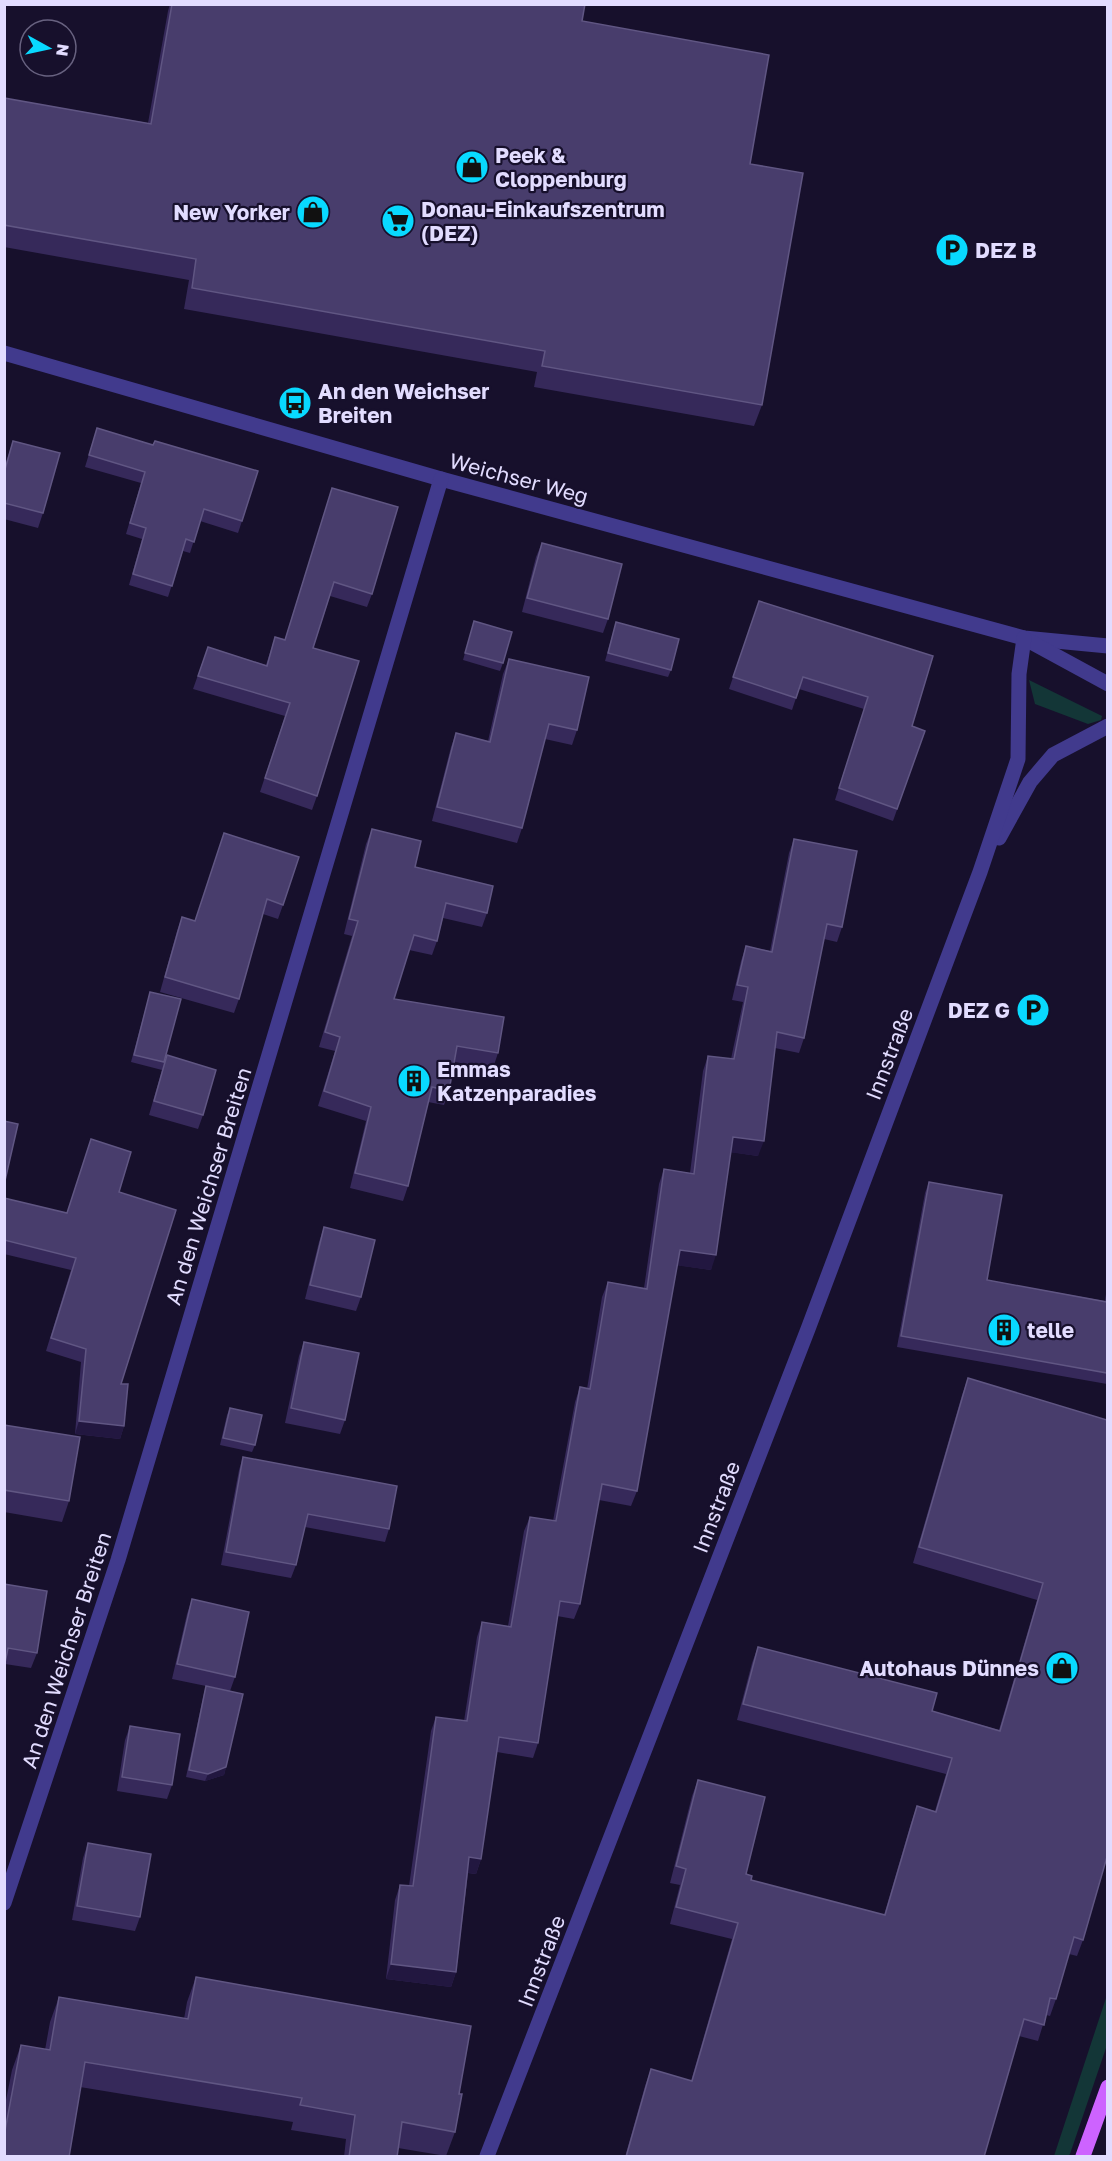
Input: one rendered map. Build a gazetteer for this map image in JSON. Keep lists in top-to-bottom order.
{
  "streets": {
    "street": ["Weichser Weg", "Innstraße", "An den Weichser Breiten"]
  },
  "crossings": [
    ["Weichser Weg", "Innstraße"],
    ["Weichser Weg", "An den Weichser Breiten"]
  ],
  "places": {
    "shop": ["Peek & Cloppenburg", "New Yorker", "Autohaus Dünnes"],
    "supermarket": ["Donau-Einkaufszentrum (DEZ)"],
    "parking": ["DEZ B", "DEZ G"],
    "bus stop": ["An den Weichser Breiten"],
    "building": ["Emmas Katzenparadies", "telle"]
  },
  "north": "right"
}
